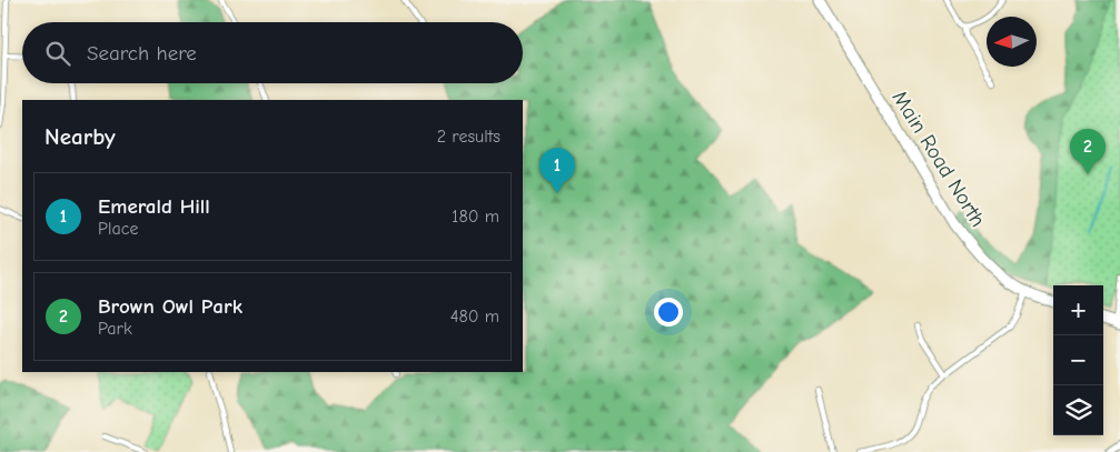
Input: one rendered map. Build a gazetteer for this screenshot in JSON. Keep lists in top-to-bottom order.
{
  "streets": {
    "highway": ["Main Road North"]
  },
  "north": "left",
  "page": {
    "search": "Search here",
    "heading": ["Nearby", "2 results"],
    "pins": ["2", "1"],
    "list": [
      {
        "mark": "1",
        "name": "Emerald Hill",
        "note": "Place",
        "value": "180 m"
      },
      {
        "mark": "2",
        "name": "Brown Owl Park",
        "note": "Park",
        "value": "480 m"
      }
    ],
    "map_buttons": ["+", "−"]
  }
}
